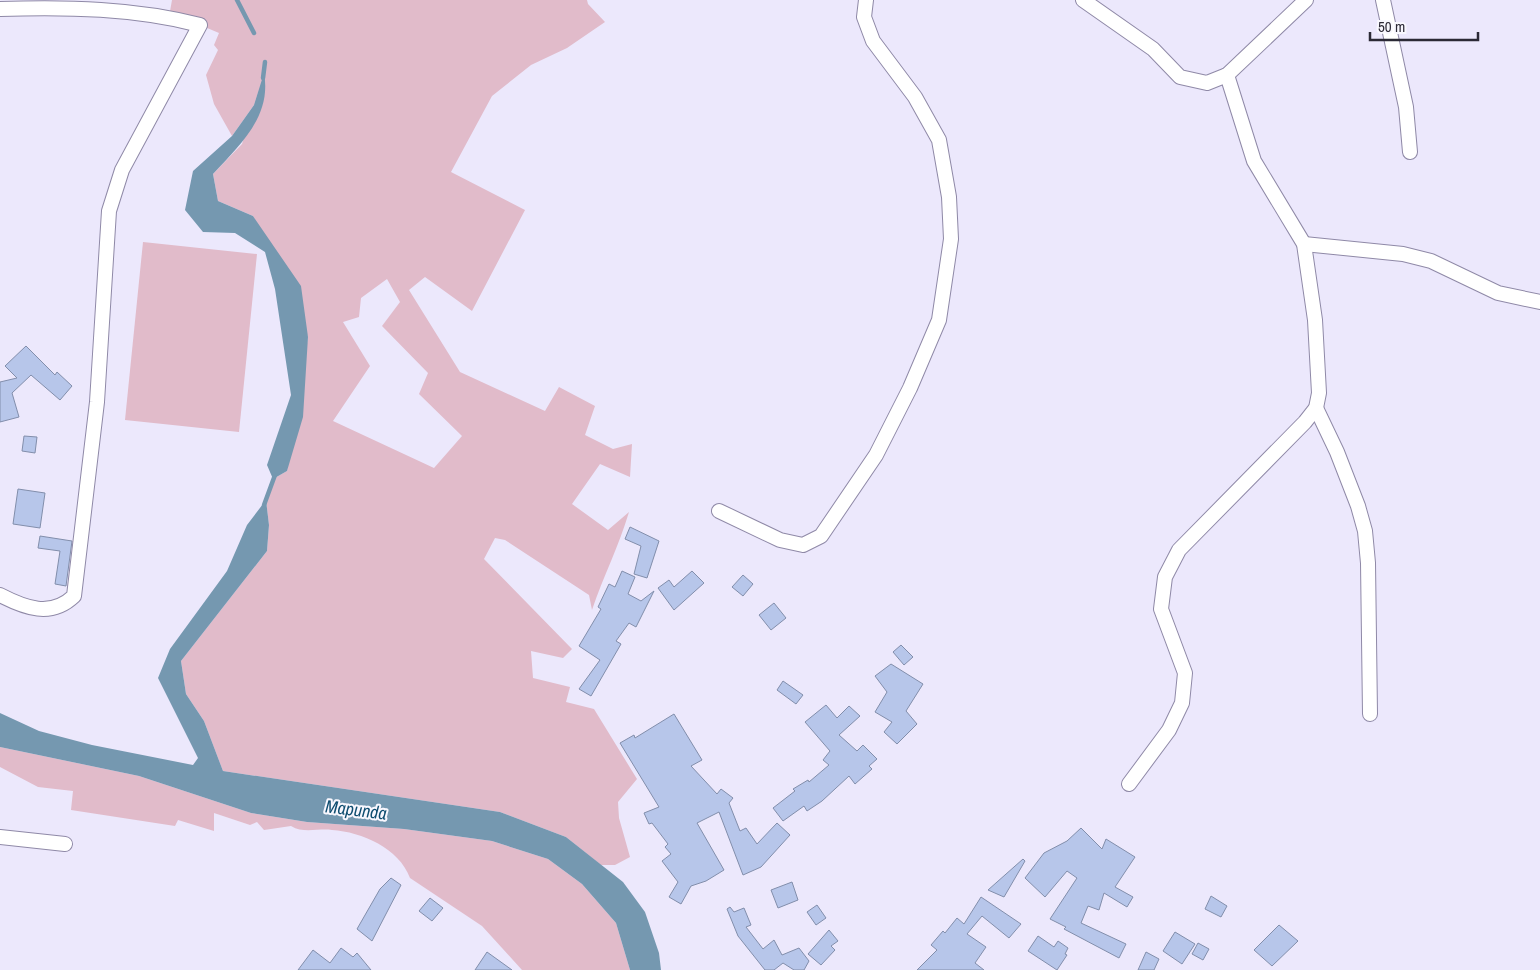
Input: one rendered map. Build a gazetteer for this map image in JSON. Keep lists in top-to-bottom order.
{
  "water": ["Mapunda"],
  "scale_bar": "50 m"
}
